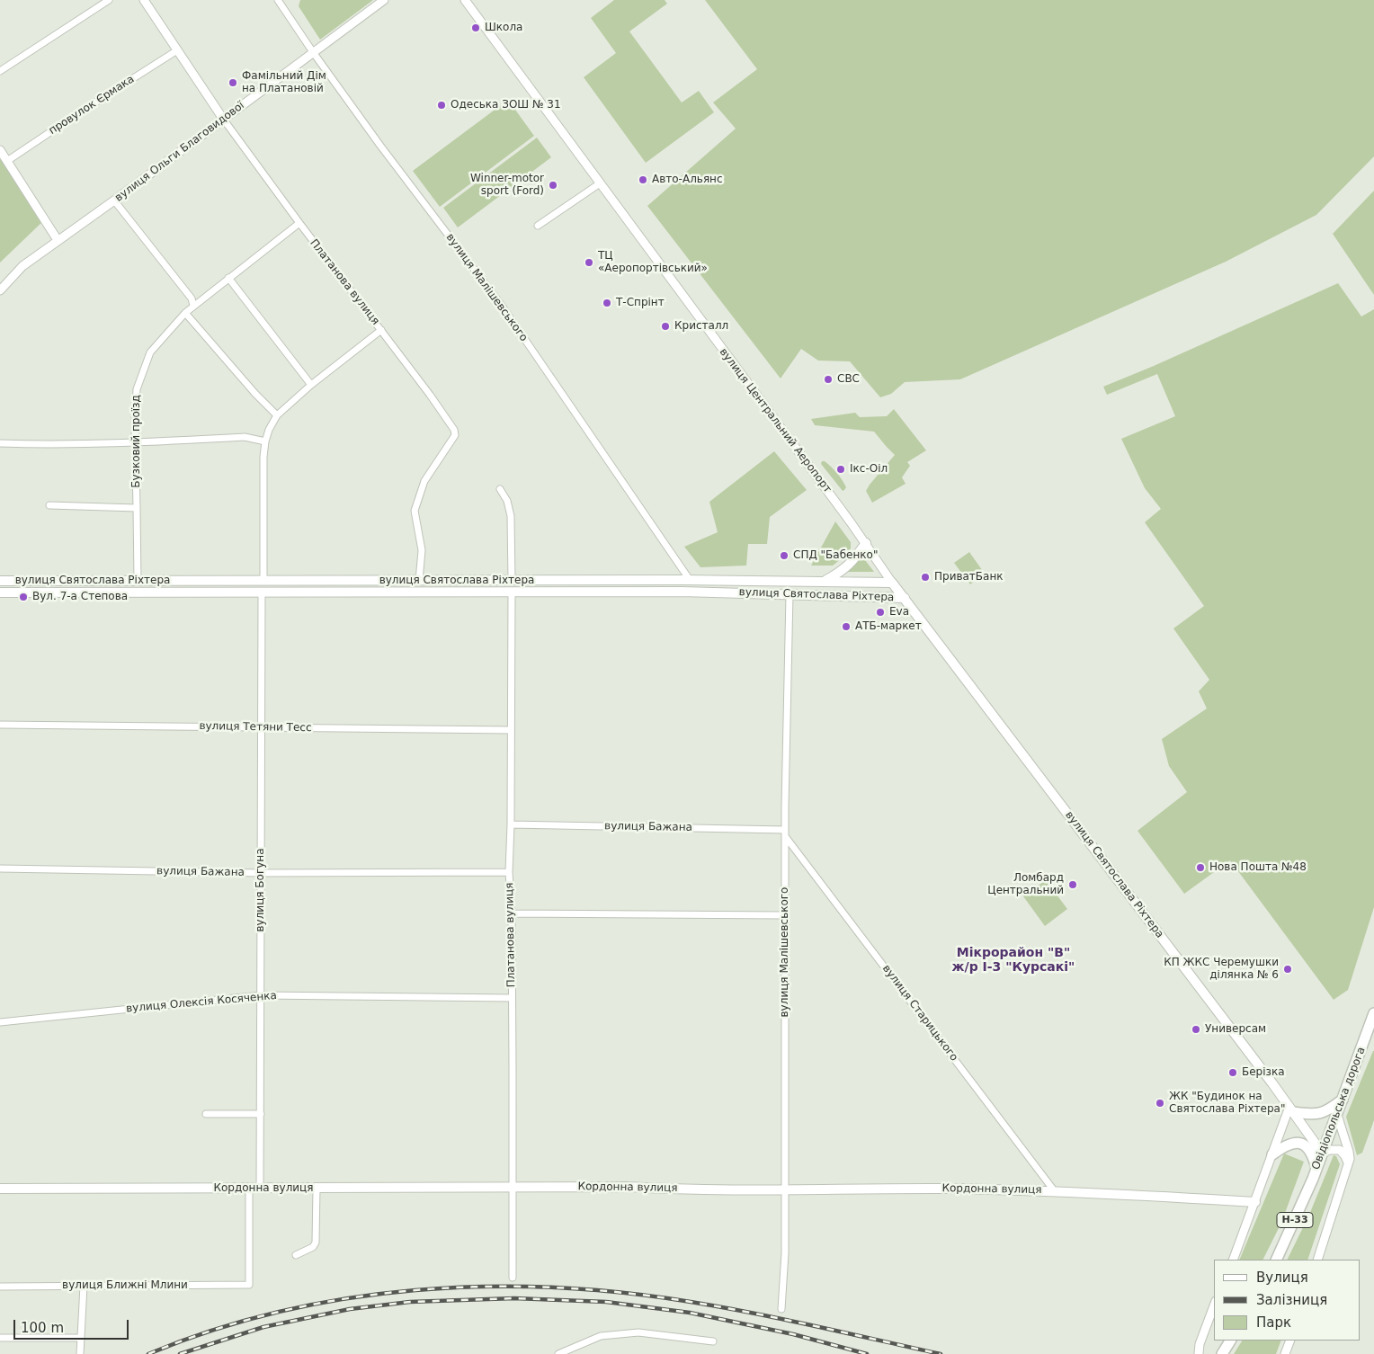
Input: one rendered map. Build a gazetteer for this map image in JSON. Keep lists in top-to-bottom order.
{
  "streets": {
    "main road": [
      "вулиця Святослава Ріхтера",
      "Овідіопольська дорога",
      "Кордонна вулиця",
      "Н-33"
    ],
    "street": [
      "провулок Єрмака",
      "вулиця Ольги Благовидової",
      "Платанова вулиця",
      "вулиця Малішевського",
      "вулиця Центральний Аеропорт",
      "Бузковий проїзд",
      "вулиця Тетяни Тесс",
      "вулиця Бажана",
      "вулиця Богуна",
      "вулиця Олексія Косяченка",
      "вулиця Старицького",
      "вулиця Ближні Млини"
    ]
  },
  "crossings": [
    ["провулок Єрмака", "Платанова вулиця"],
    ["вулиця Ольги Благовидової", "Платанова вулиця"],
    ["вулиця Ольги Благовидової", "вулиця Малішевського"],
    ["Платанова вулиця", "Бузковий проїзд"],
    ["Платанова вулиця", "вулиця Святослава Ріхтера"],
    ["Платанова вулиця", "вулиця Тетяни Тесс"],
    ["Платанова вулиця", "вулиця Бажана"],
    ["Платанова вулиця", "вулиця Олексія Косяченка"],
    ["Платанова вулиця", "Кордонна вулиця"],
    ["вулиця Малішевського", "вулиця Святослава Ріхтера"],
    ["вулиця Малішевського", "вулиця Бажана"],
    ["вулиця Малішевського", "вулиця Старицького"],
    ["вулиця Малішевського", "Кордонна вулиця"],
    ["вулиця Центральний Аеропорт", "вулиця Святослава Ріхтера"],
    ["Бузковий проїзд", "вулиця Святослава Ріхтера"],
    ["вулиця Святослава Ріхтера", "вулиця Богуна"],
    ["вулиця Святослава Ріхтера", "Овідіопольська дорога"],
    ["вулиця Тетяни Тесс", "вулиця Богуна"],
    ["вулиця Бажана", "вулиця Богуна"],
    ["вулиця Бажана", "вулиця Старицького"],
    ["вулиця Богуна", "вулиця Олексія Косяченка"],
    ["вулиця Богуна", "Кордонна вулиця"],
    ["вулиця Старицького", "Кордонна вулиця"],
    ["Кордонна вулиця", "вулиця Ближні Млини"]
  ],
  "districts": ["Мікрорайон \"В\" ж/р I-3 \"Курсакі\""],
  "places": [
    "Школа",
    "Фамільний Дім на Платановій",
    "Одеська ЗОШ № 31",
    "Авто-Альянс",
    "Winner-motor sport (Ford)",
    "ТЦ «Аеропортівський»",
    "Т-Спрінт",
    "Кристалл",
    "СВС",
    "Ікс-Оіл",
    "СПД \"Бабенко\"",
    "ПриватБанк",
    "Вул. 7-а Степова",
    "Eva",
    "АТБ-маркет",
    "Нова Пошта №48",
    "Ломбард Центральний",
    "КП ЖКС Черемушки ділянка № 6",
    "Универсам",
    "Берізка",
    "ЖК \"Будинок на Святослава Ріхтера\""
  ],
  "legend": ["Вулиця", "Залізниця", "Парк"],
  "scale_bar": "100 m"
}
